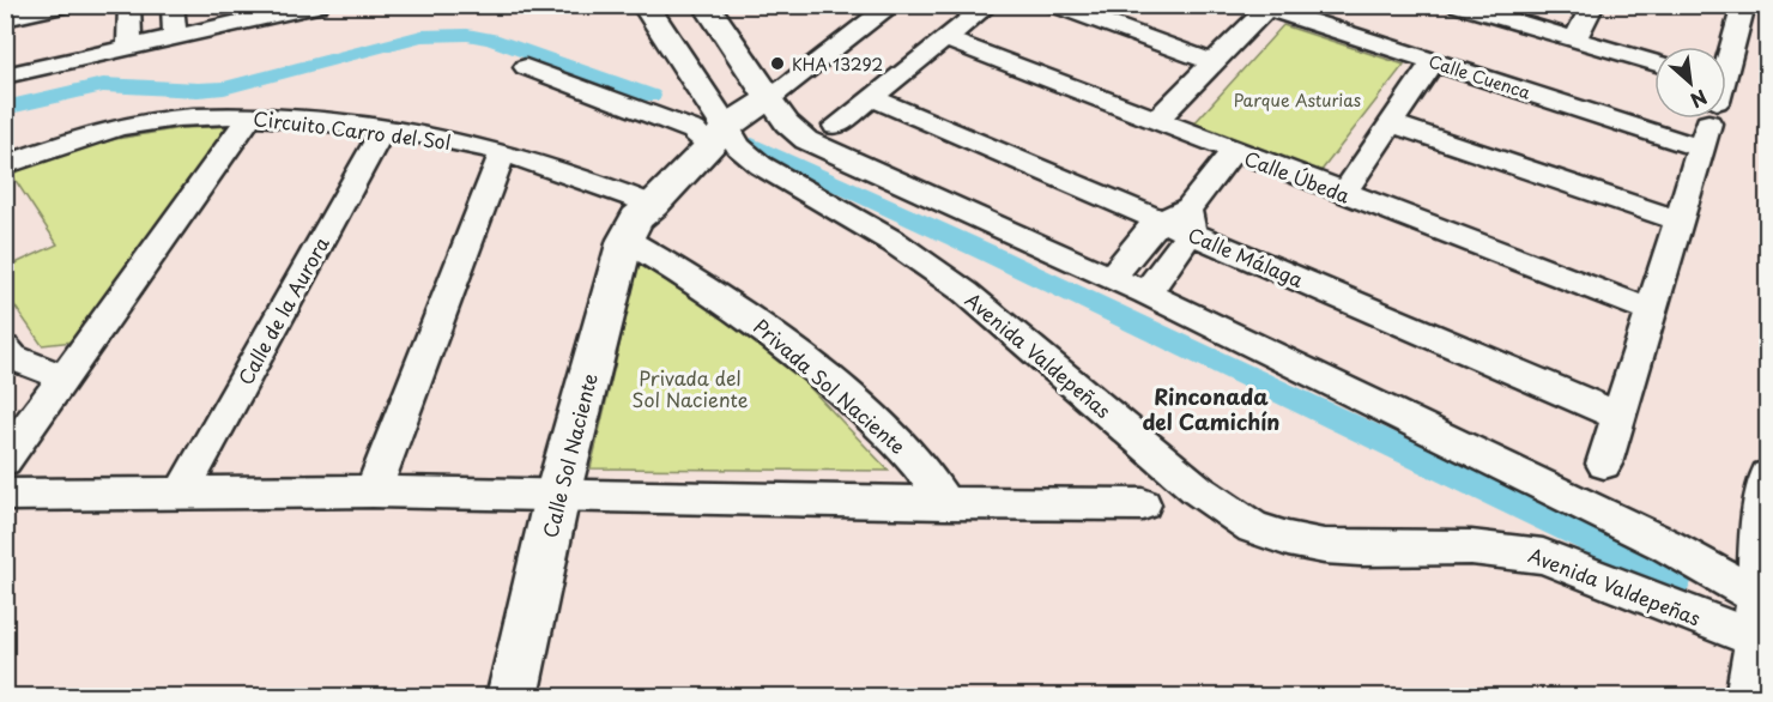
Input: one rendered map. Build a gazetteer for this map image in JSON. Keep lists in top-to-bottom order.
{
  "streets": {
    "street": [
      "Calle Cuenca",
      "Circuito Carro del Sol",
      "Calle Úbeda",
      "Calle Málaga",
      "Calle de la Aurora",
      "Avenida Valdepeñas",
      "Privada Sol Naciente",
      "Calle Sol Naciente"
    ]
  },
  "crossings": [
    ["Circuito Carro del Sol", "Calle de la Aurora"],
    ["Circuito Carro del Sol", "Privada Sol Naciente"],
    ["Circuito Carro del Sol", "Calle Sol Naciente"],
    ["Avenida Valdepeñas", "Calle Sol Naciente"],
    ["Privada Sol Naciente", "Calle Sol Naciente"]
  ],
  "districts": ["Rinconada del Camichín"],
  "parks": ["Parque Asturias", "Privada del Sol Naciente"],
  "places": ["KHA 13292"],
  "north": "bottom right"
}
